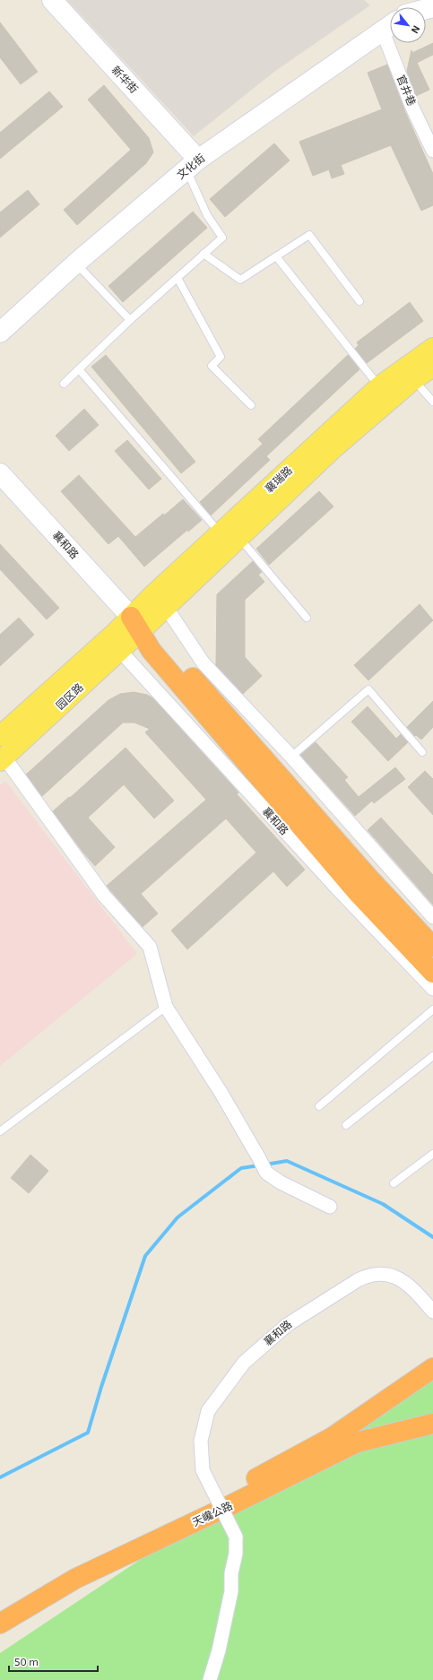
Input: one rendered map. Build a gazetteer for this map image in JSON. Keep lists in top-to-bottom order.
{
  "streets": {
    "highway": ["天巉公路"],
    "main road": [
      "新华街",
      "文化街",
      "襄瑞路",
      "襄和路",
      "园区路"
    ],
    "street": ["官井巷"]
  },
  "crossings": [
    ["新华街", "文化街"],
    ["官井巷", "文化街"],
    ["襄瑞路", "襄和路"],
    ["襄瑞路", "园区路"],
    ["襄和路", "园区路"]
  ],
  "scale_bar": "50 m",
  "north": "bottom right"
}
